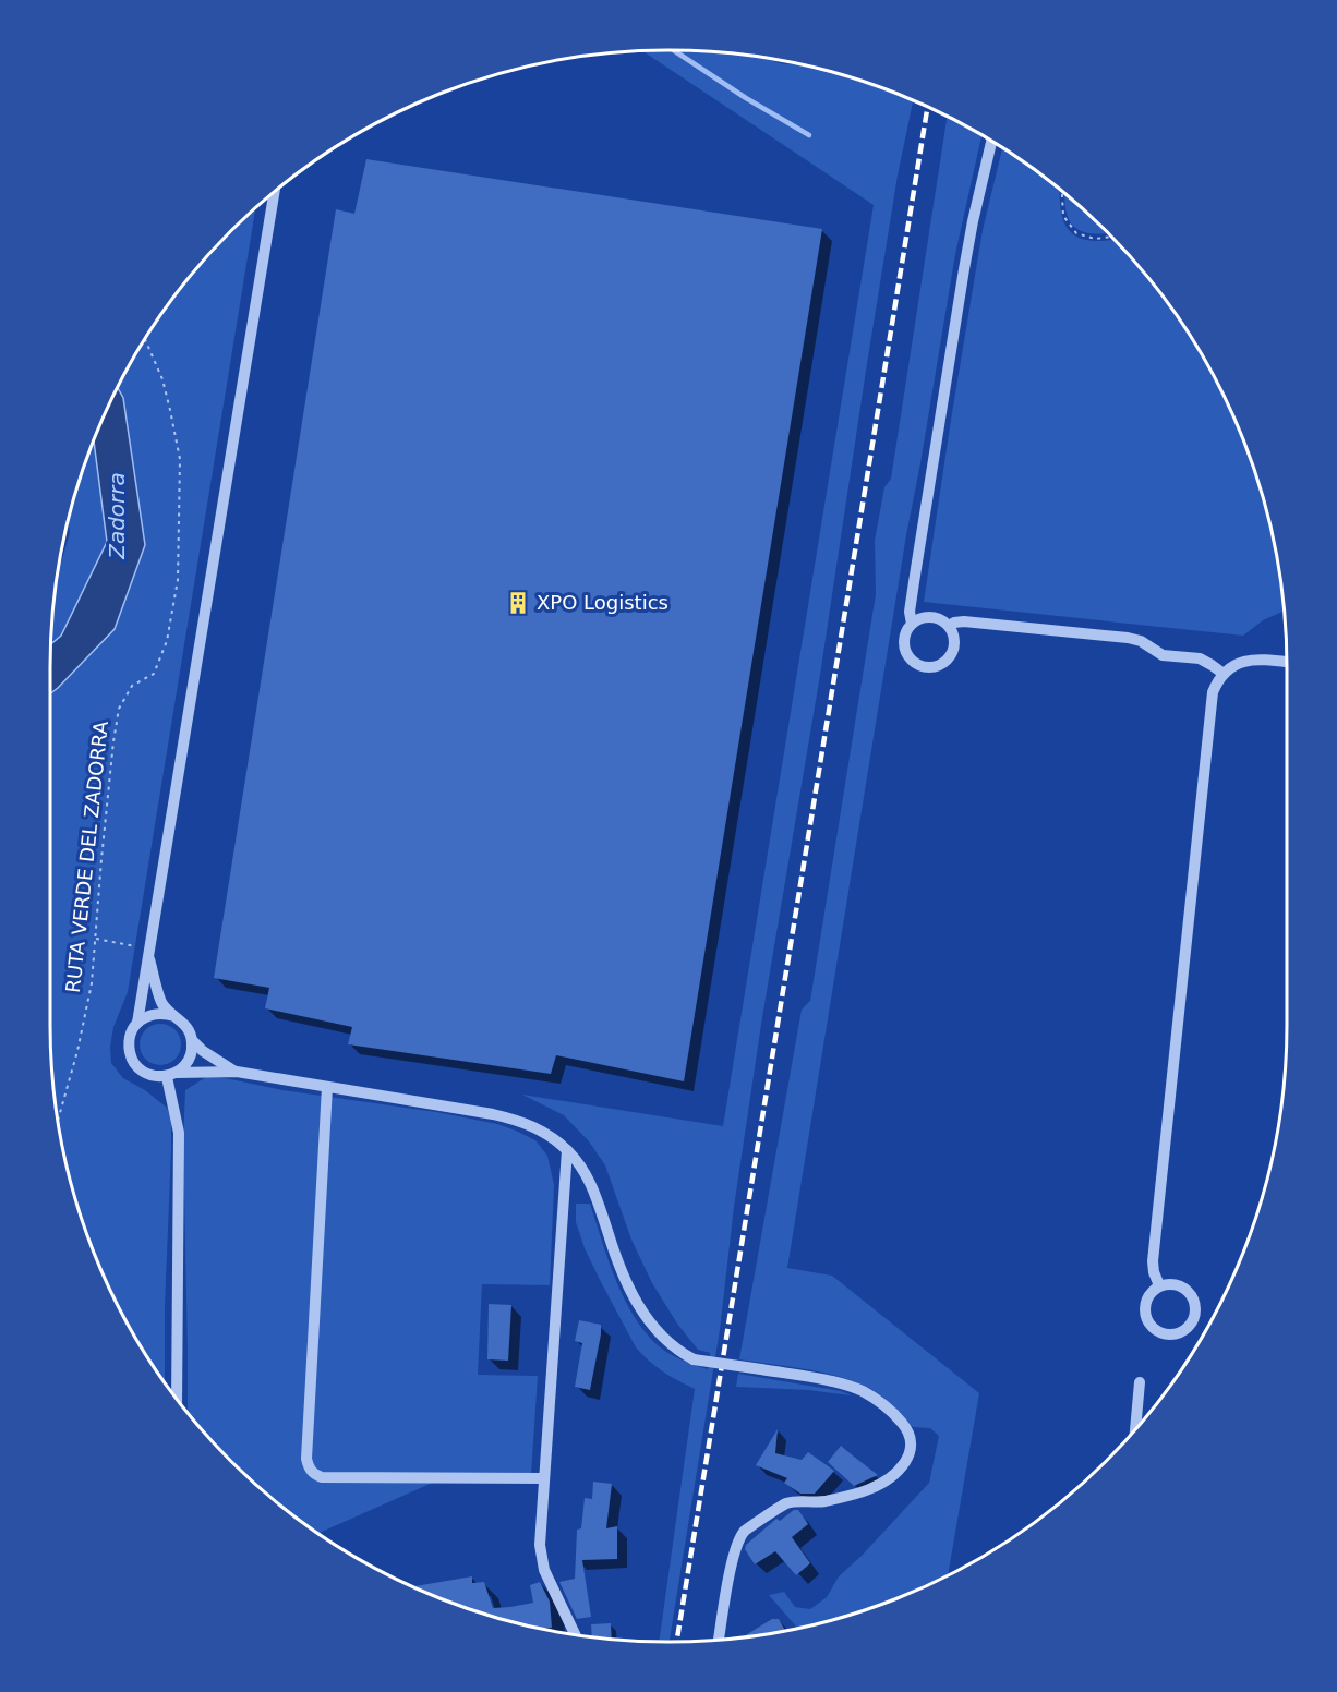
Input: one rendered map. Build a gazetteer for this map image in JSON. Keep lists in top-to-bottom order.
{
  "streets": {
    "path": ["RUTA VERDE DEL ZADORRA"]
  },
  "water": ["Zadorra"],
  "places": {
    "building": ["XPO Logistics"]
  }
}
